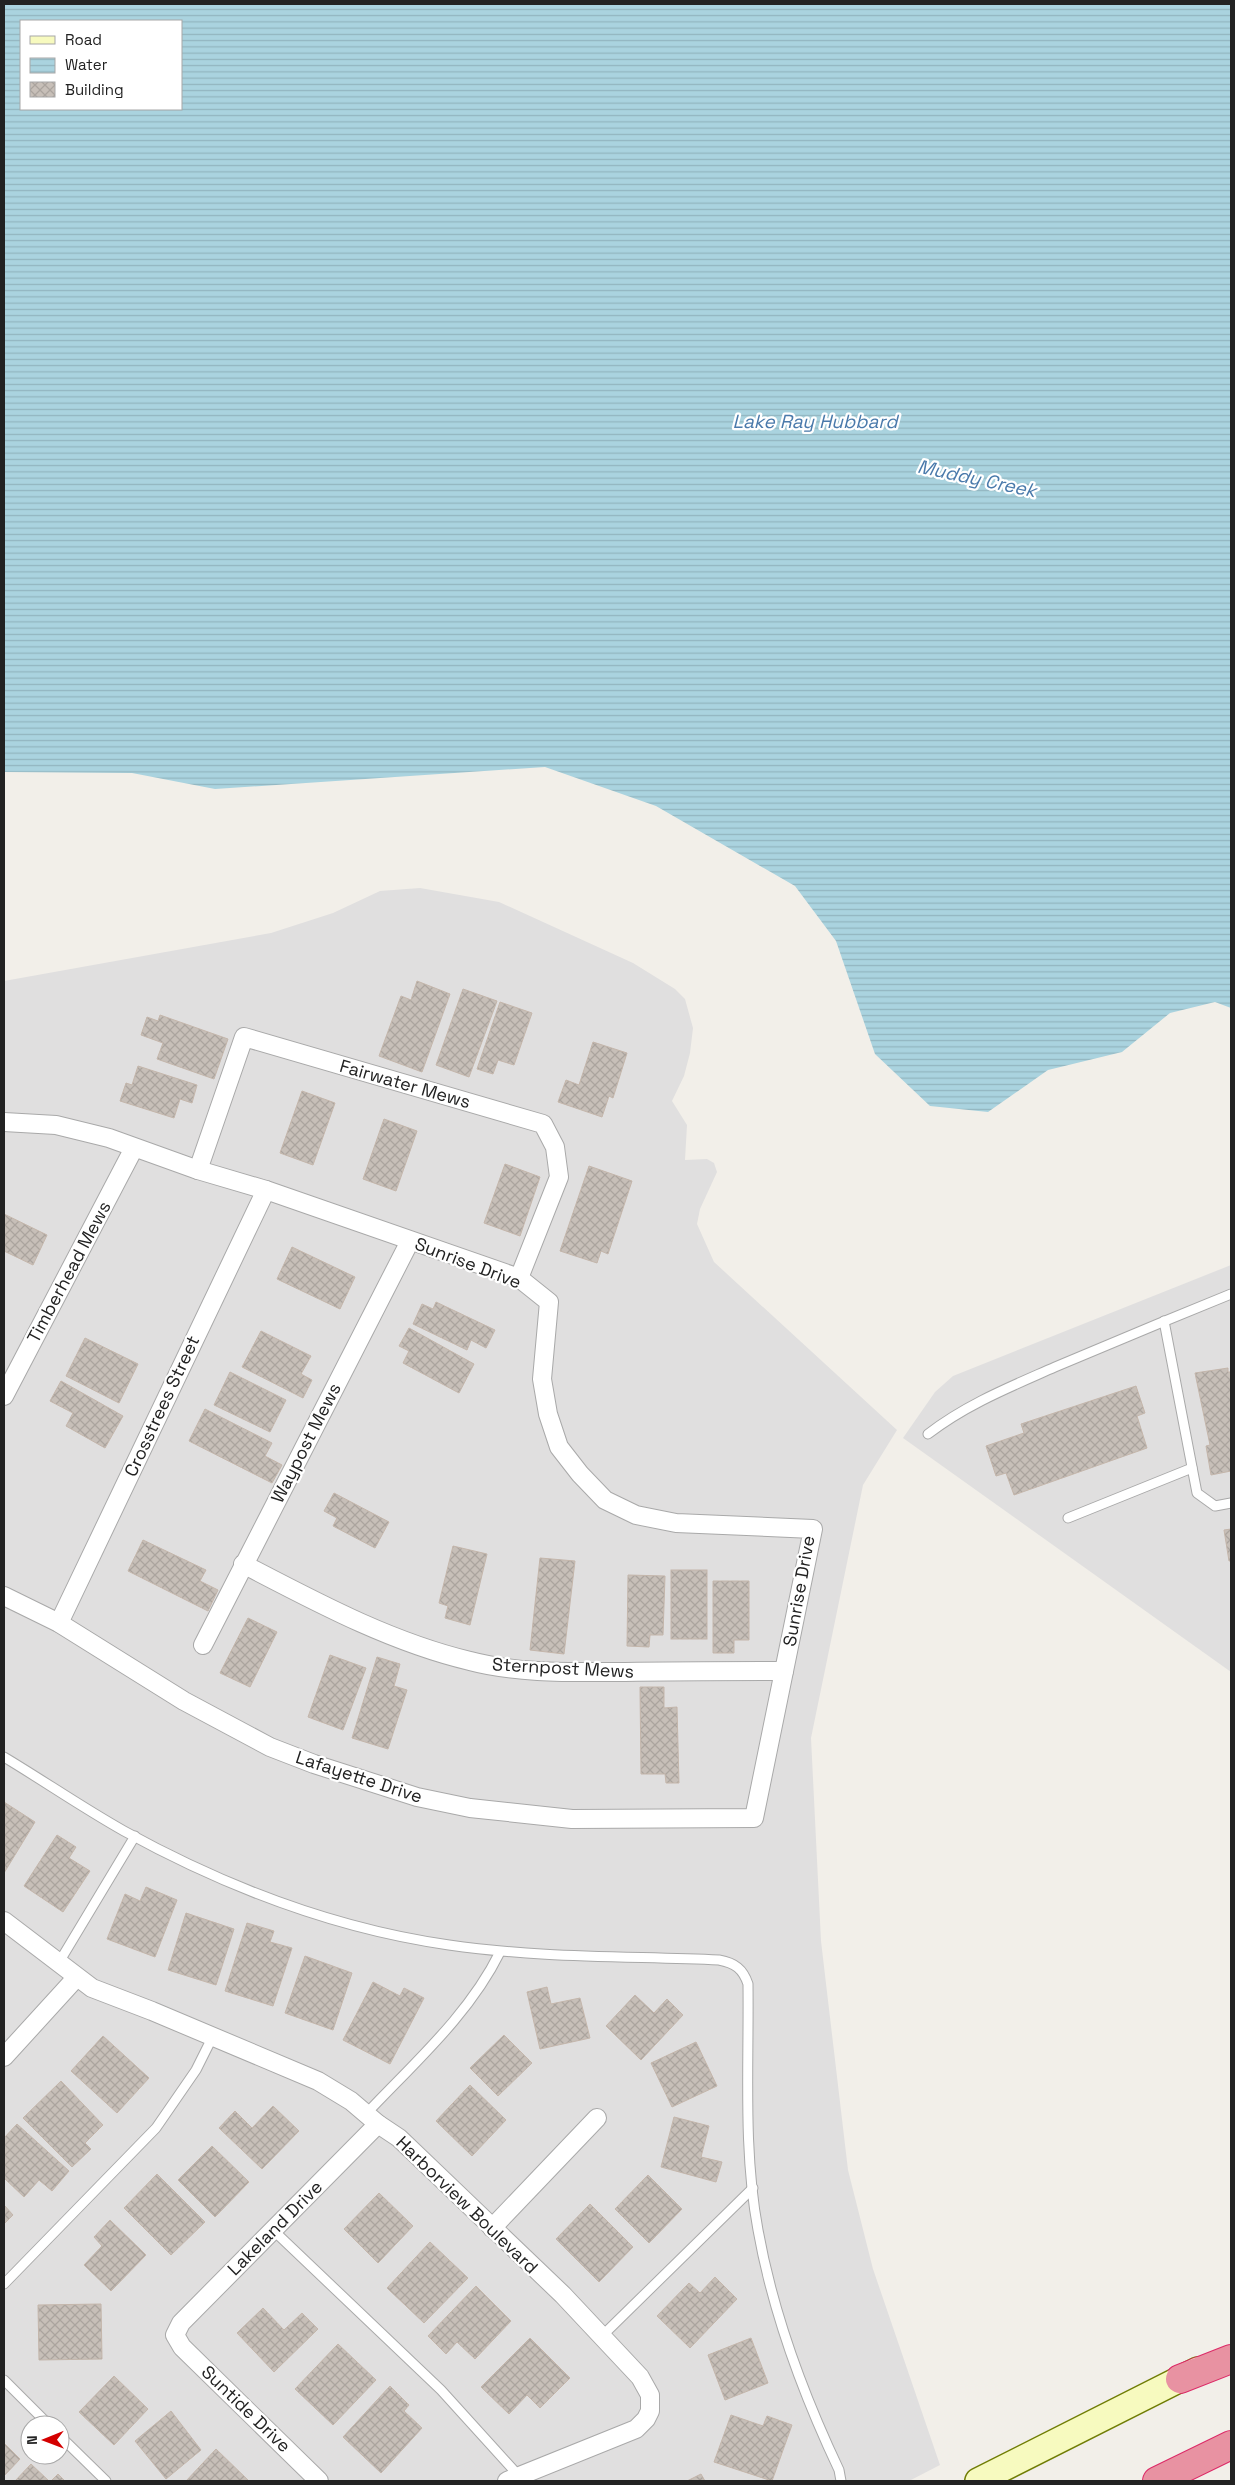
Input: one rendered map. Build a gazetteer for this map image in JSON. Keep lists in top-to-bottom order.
{
  "streets": {
    "street": [
      "Fairwater Mews",
      "Sunrise Drive",
      "Timberhead Mews",
      "Crosstrees Street",
      "Waypost Mews",
      "Sternpost Mews",
      "Lafayette Drive",
      "Harborview Boulevard",
      "Lakeland Drive",
      "Suntide Drive"
    ]
  },
  "crossings": [
    ["Fairwater Mews", "Sunrise Drive"],
    ["Sunrise Drive", "Timberhead Mews"],
    ["Sunrise Drive", "Crosstrees Street"],
    ["Sunrise Drive", "Waypost Mews"],
    ["Sunrise Drive", "Sternpost Mews"],
    ["Sunrise Drive", "Lafayette Drive"],
    ["Crosstrees Street", "Lafayette Drive"],
    ["Waypost Mews", "Sternpost Mews"],
    ["Harborview Boulevard", "Lakeland Drive"],
    ["Lakeland Drive", "Suntide Drive"]
  ],
  "water": ["Lake Ray Hubbard", "Muddy Creek"],
  "legend": ["Road", "Water", "Building"],
  "north": "left"
}
